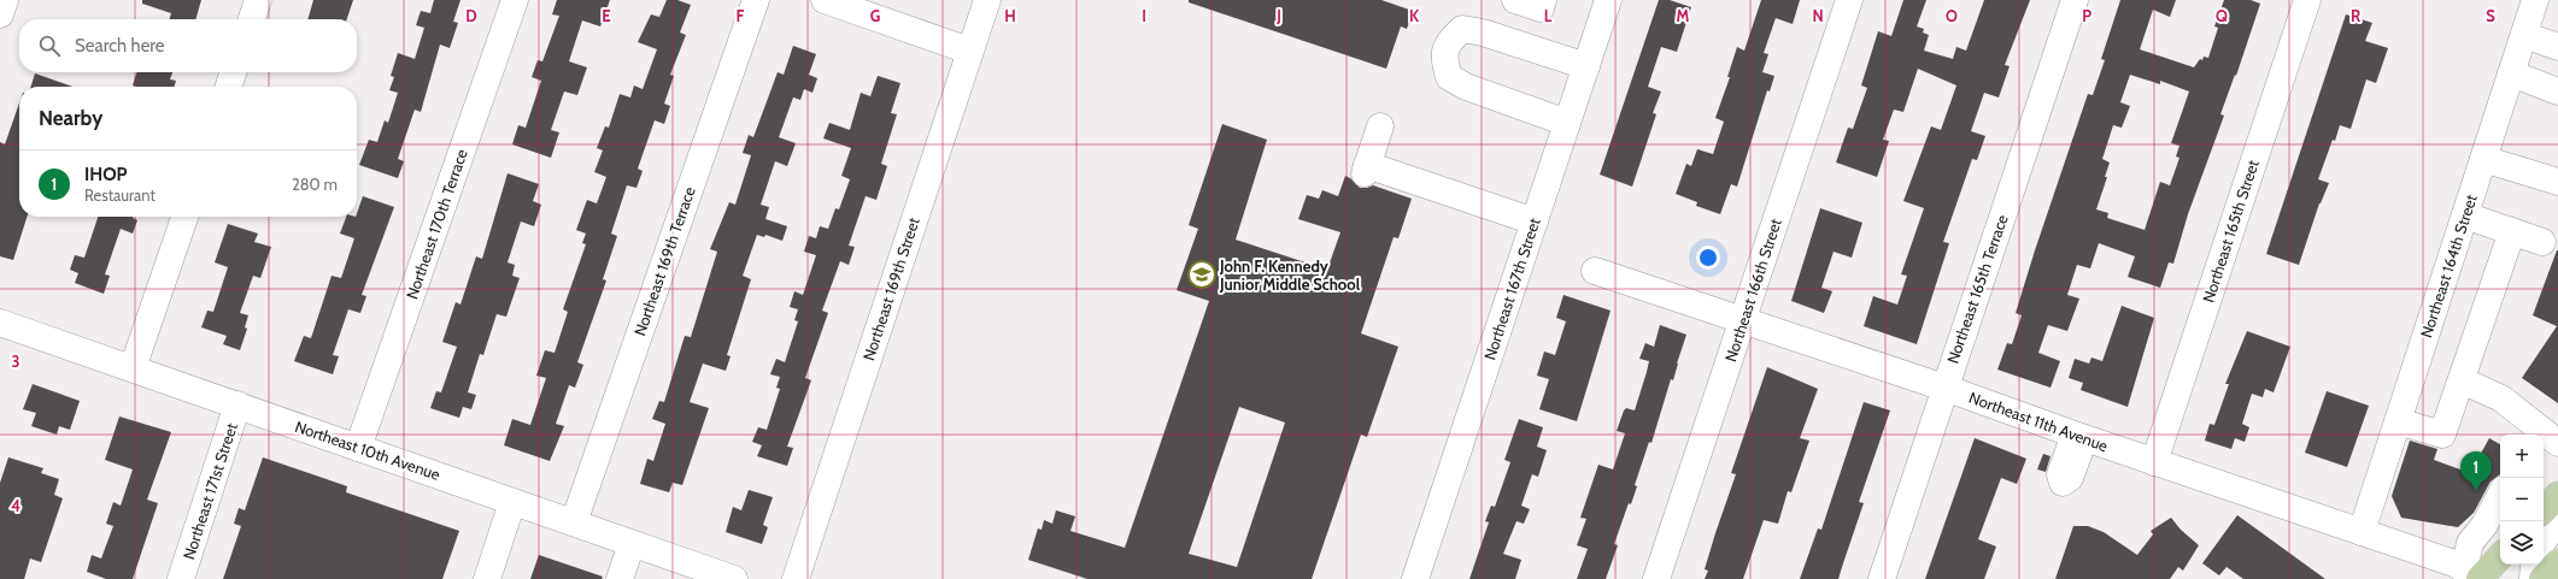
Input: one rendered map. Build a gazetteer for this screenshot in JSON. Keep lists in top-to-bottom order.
{
  "streets": {
    "street": [
      "Northeast 170th Terrace",
      "Northeast 165th Street",
      "Northeast 169th Terrace",
      "Northeast 164th Street",
      "Northeast 169th Street",
      "Northeast 167th Street",
      "Northeast 165th Terrace",
      "Northeast 166th Street",
      "Northeast 11th Avenue",
      "Northeast 10th Avenue",
      "Northeast 171st Street"
    ]
  },
  "crossings": [
    ["Northeast 170th Terrace", "Northeast 10th Avenue"],
    ["Northeast 165th Street", "Northeast 11th Avenue"],
    ["Northeast 169th Terrace", "Northeast 10th Avenue"],
    ["Northeast 164th Street", "Northeast 11th Avenue"],
    ["Northeast 165th Terrace", "Northeast 11th Avenue"],
    ["Northeast 166th Street", "Northeast 11th Avenue"],
    ["Northeast 10th Avenue", "Northeast 171st Street"]
  ],
  "places": {
    "school or university": ["John F. Kennedy Junior Middle School"]
  },
  "page": {
    "search": "Search here",
    "heading": "Nearby",
    "list": [
      {
        "mark": "1",
        "name": "IHOP",
        "note": "Restaurant",
        "value": "280 m"
      }
    ],
    "map_buttons": ["+", "−"],
    "pins": "1"
  },
  "grid": {
    "columns": [
      "D",
      "E",
      "F",
      "G",
      "H",
      "I",
      "J",
      "K",
      "L",
      "M",
      "N",
      "O",
      "P",
      "Q",
      "R",
      "S"
    ],
    "rows": ["3", "4"]
  }
}
